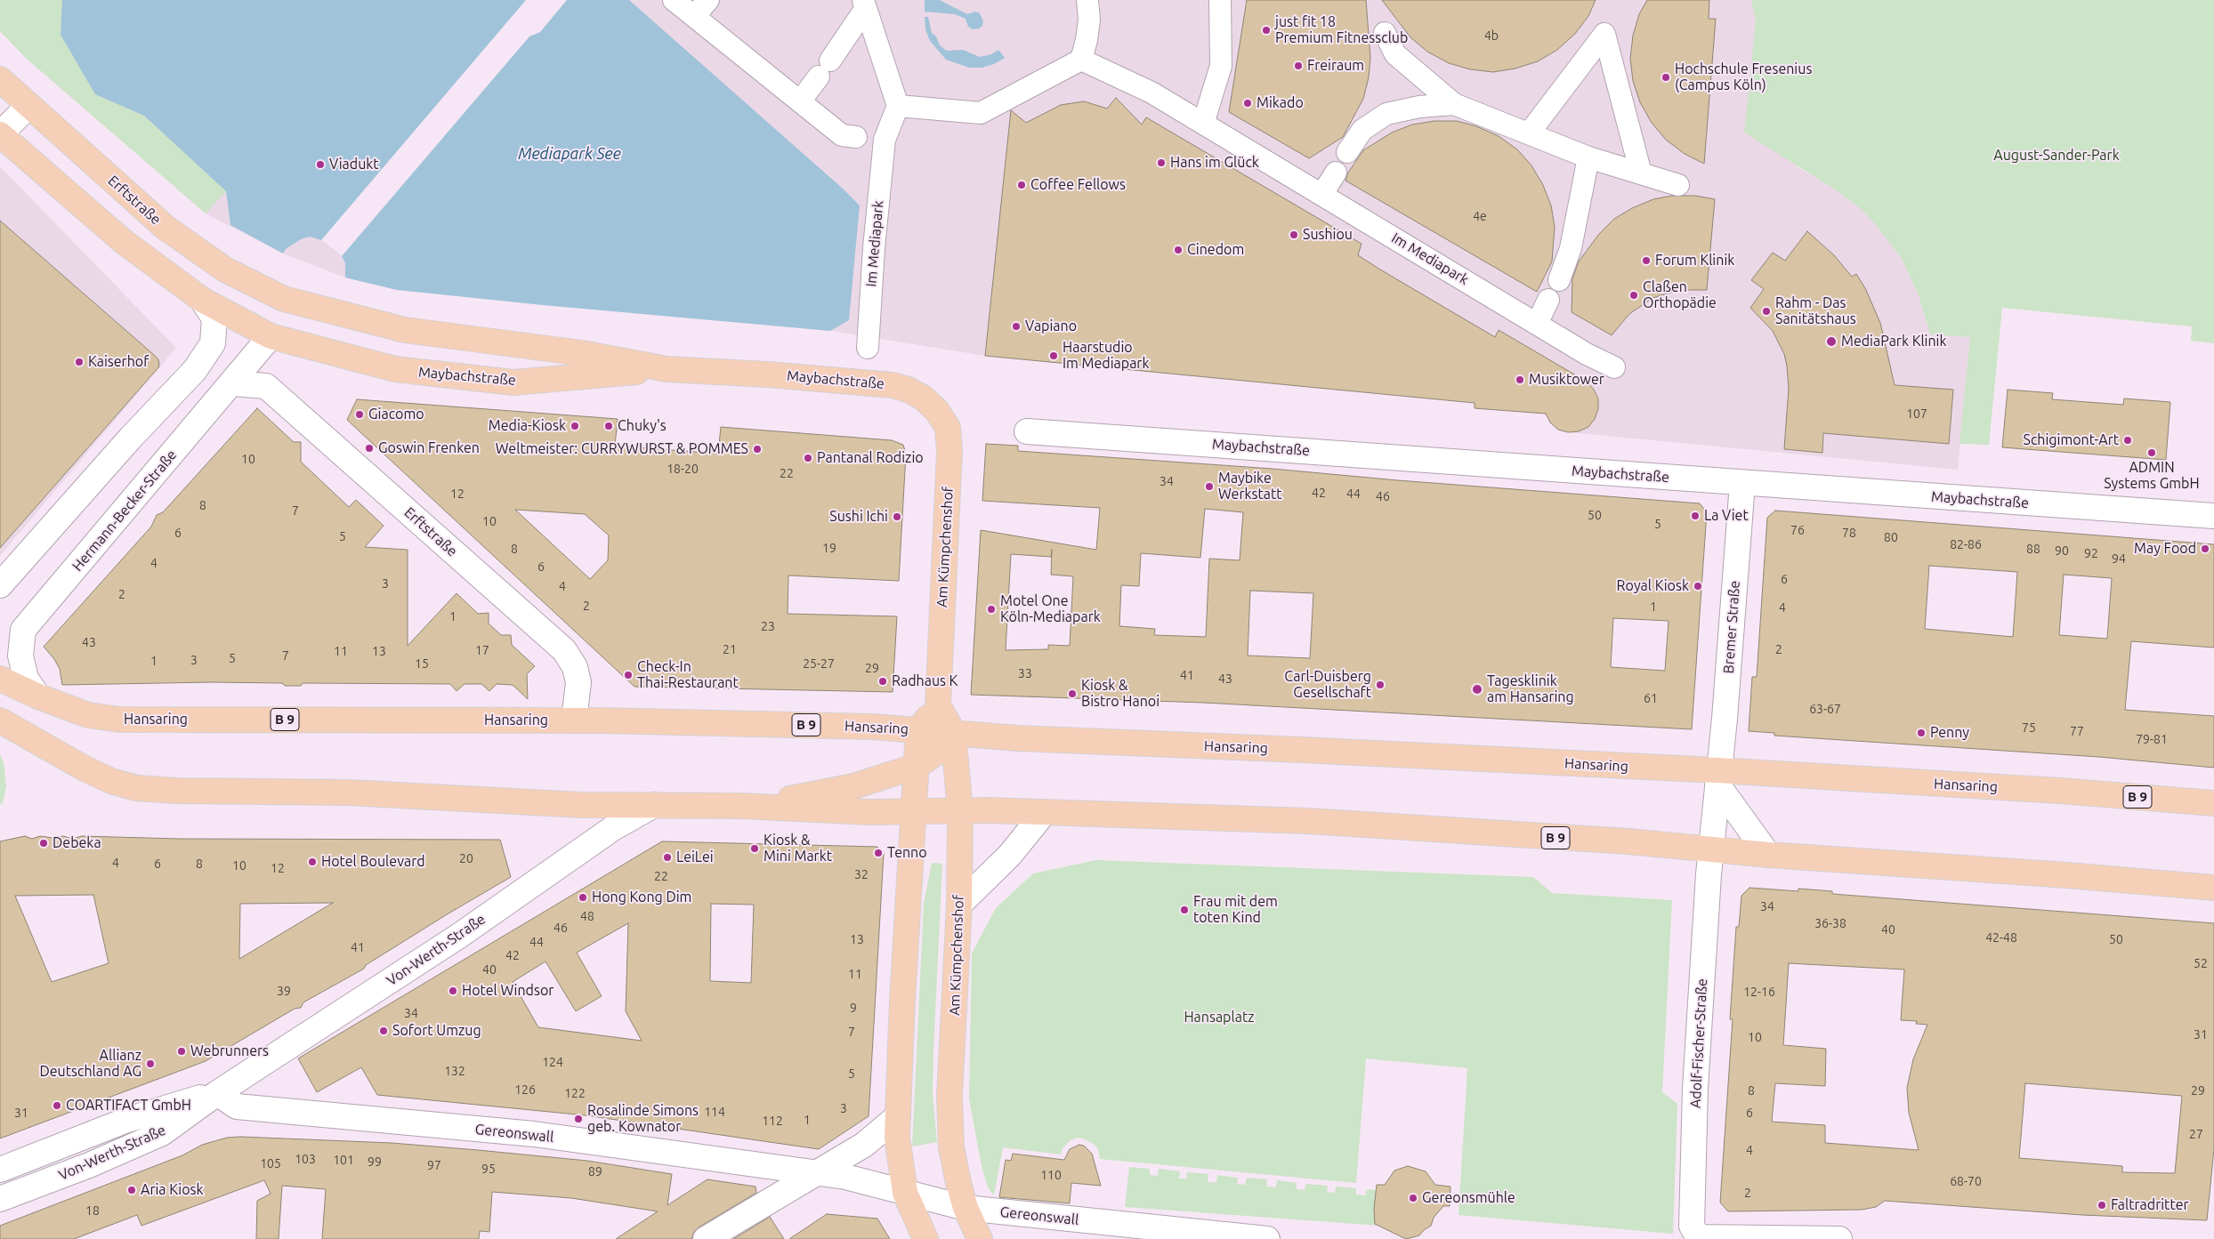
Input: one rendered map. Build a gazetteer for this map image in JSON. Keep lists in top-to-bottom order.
{
  "streets": {
    "main road": [
      "Erftstraße",
      "Maybachstraße",
      "Am Kümpchenshof",
      "Hansaring",
      "B 9"
    ],
    "street": [
      "Im Mediapark",
      "Hermann-Becker-Straße",
      "Bremer Straße",
      "Von-Werth-Straße",
      "Adolf-Fischer-Straße",
      "Gereonswall"
    ]
  },
  "crossings": [
    ["Erftstraße", "Maybachstraße"],
    ["Erftstraße", "Hermann-Becker-Straße"],
    ["Erftstraße", "Hansaring"],
    ["Maybachstraße", "Hermann-Becker-Straße"],
    ["Maybachstraße", "Am Kümpchenshof"],
    ["Maybachstraße", "Bremer Straße"],
    ["Hermann-Becker-Straße", "Hansaring"],
    ["Hermann-Becker-Straße", "B 9"],
    ["Am Kümpchenshof", "Hansaring"],
    ["Am Kümpchenshof", "B 9"],
    ["Am Kümpchenshof", "Gereonswall"],
    ["Bremer Straße", "Hansaring"],
    ["Hansaring", "B 9"],
    ["B 9", "Von-Werth-Straße"],
    ["B 9", "Adolf-Fischer-Straße"],
    ["Von-Werth-Straße", "Gereonswall"]
  ],
  "water": ["Mediapark See"],
  "parks": ["August-Sander-Park", "Hansaplatz"],
  "places": [
    "just fit 18 Premium Fitnessclub",
    "Freiraum",
    "Hochschule Fresenius (Campus Köln)",
    "Mikado",
    "Hans im Glück",
    "Viadukt",
    "Coffee Fellows",
    "Sushiou",
    "Cinedom",
    "Forum Klinik",
    "Claßen Orthopädie",
    "Rahm - Das Sanitätshaus",
    "Vapiano",
    "MediaPark Klinik",
    "Haarstudio Im Mediapark",
    "Kaiserhof",
    "Musiktower",
    "Giacomo",
    "Media-Kiosk",
    "Chuky's",
    "Schigimont-Art",
    "Goswin Frenken",
    "Weltmeister: CURRYWURST & POMMES",
    "ADMIN Systems GmbH",
    "Pantanal Rodizio",
    "Maybike Werkstatt",
    "La Viet",
    "Sushi Ichi",
    "May Food",
    "Royal Kiosk",
    "Motel One Köln-Mediapark",
    "Check-In Thai-Restaurant",
    "Radhaus K",
    "Carl-Duisberg Gesellschaft",
    "Tagesklinik am Hansaring",
    "Kiosk & Bistro Hanoi",
    "Penny",
    "Debeka",
    "Kiosk & Mini Markt",
    "Tenno",
    "LeiLei",
    "Hotel Boulevard",
    "Hong Kong Dim",
    "Frau mit dem toten Kind",
    "Hotel Windsor",
    "Sofort Umzug",
    "Webrunners",
    "Allianz Deutschland AG",
    "COARTIFACT GmbH",
    "Rosalinde Simons geb. Kownator",
    "Aria Kiosk",
    "Gereonsmühle",
    "Faltradritter"
  ],
  "house_numbers": [
    "4b",
    "4e",
    "107",
    "10",
    "18-20",
    "22",
    "34",
    "42",
    "12",
    "44",
    "46",
    "8",
    "7",
    "50",
    "10",
    "5",
    "76",
    "6",
    "78",
    "5",
    "80",
    "82-86",
    "19",
    "8",
    "88",
    "90",
    "92",
    "94",
    "4",
    "6",
    "6",
    "3",
    "4",
    "2",
    "2",
    "1",
    "4",
    "1",
    "23",
    "43",
    "21",
    "2",
    "17",
    "11",
    "13",
    "7",
    "5",
    "3",
    "1",
    "15",
    "25-27",
    "29",
    "33",
    "41",
    "43",
    "61",
    "63-67",
    "75",
    "77",
    "79-81",
    "20",
    "4",
    "6",
    "8",
    "10",
    "12",
    "32",
    "22",
    "34",
    "48",
    "36-38",
    "46",
    "40",
    "42-48",
    "13",
    "50",
    "44",
    "41",
    "42",
    "52",
    "40",
    "11",
    "39",
    "12-16",
    "9",
    "34",
    "7",
    "31",
    "10",
    "124",
    "132",
    "5",
    "126",
    "8",
    "29",
    "122",
    "3",
    "114",
    "31",
    "6",
    "1",
    "112",
    "27",
    "4",
    "103",
    "101",
    "99",
    "105",
    "97",
    "95",
    "89",
    "110",
    "68-70",
    "2",
    "18"
  ]
}
